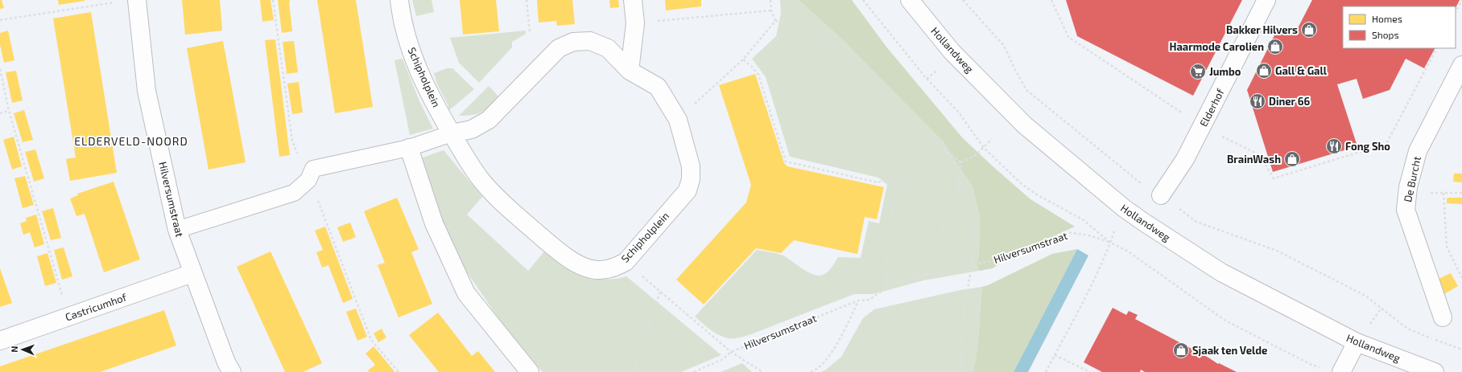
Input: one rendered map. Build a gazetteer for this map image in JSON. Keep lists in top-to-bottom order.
{
  "streets": {
    "street": [
      "Hollandweg",
      "Schipholplein",
      "Elderhof",
      "De Burcht",
      "Hilversumstraat",
      "Castricumhof"
    ]
  },
  "crossings": [
    ["Hilversumstraat", "Castricumhof"]
  ],
  "districts": ["ELDERVELD-NOORD"],
  "places": {
    "shop": [
      "Bakker Hilvers",
      "Haarmode Carolien",
      "Gall & Gall",
      "BrainWash",
      "Sjaak ten Velde"
    ],
    "supermarket": ["Jumbo"],
    "restaurant": ["Diner 66", "Fong Sho"]
  },
  "legend": ["Homes", "Shops"],
  "north": "left"
}
